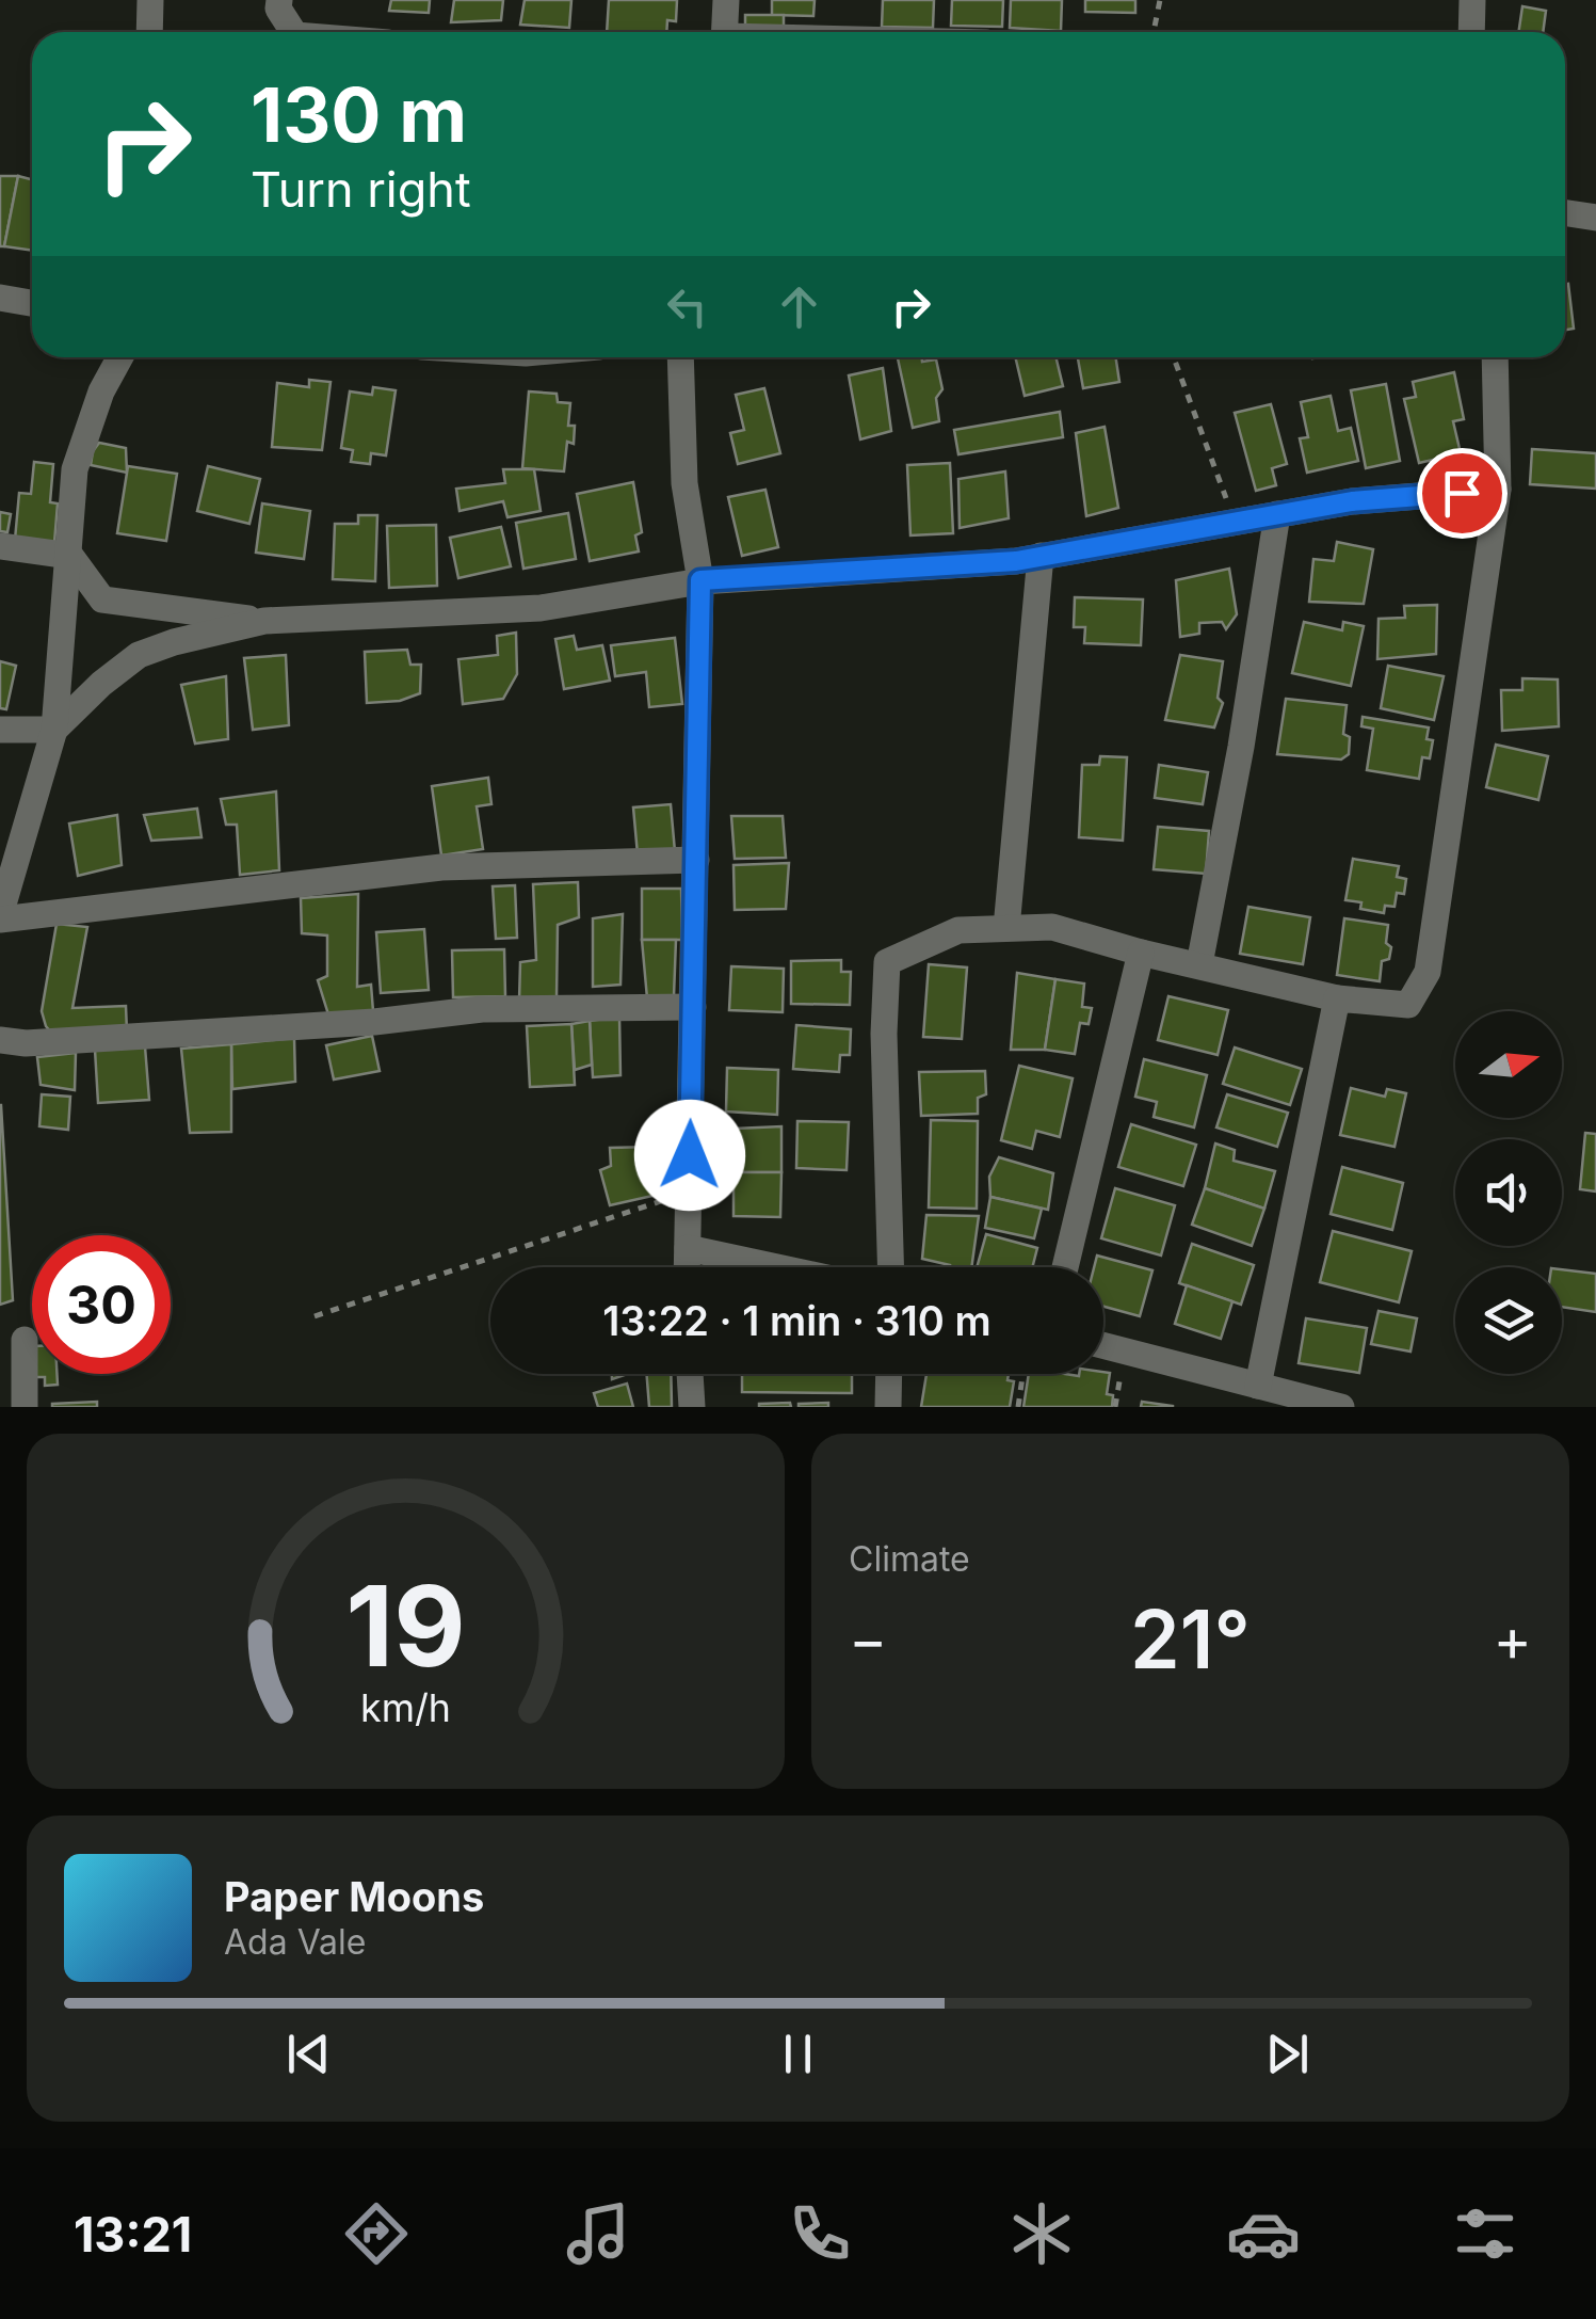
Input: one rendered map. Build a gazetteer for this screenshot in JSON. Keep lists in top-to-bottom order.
{
  "north": "right",
  "page": {
    "turn": ["130 m", "Turn right"],
    "limit": "30",
    "trip": "13:22 · 1 min · 310 m",
    "tile": "Climate",
    "heat": ["−", "21°", "+"],
    "song": ["Paper Moons", "Ada Vale"],
    "tabs": "13:21",
    "gauge": ["19", "km/h"]
  }
}
